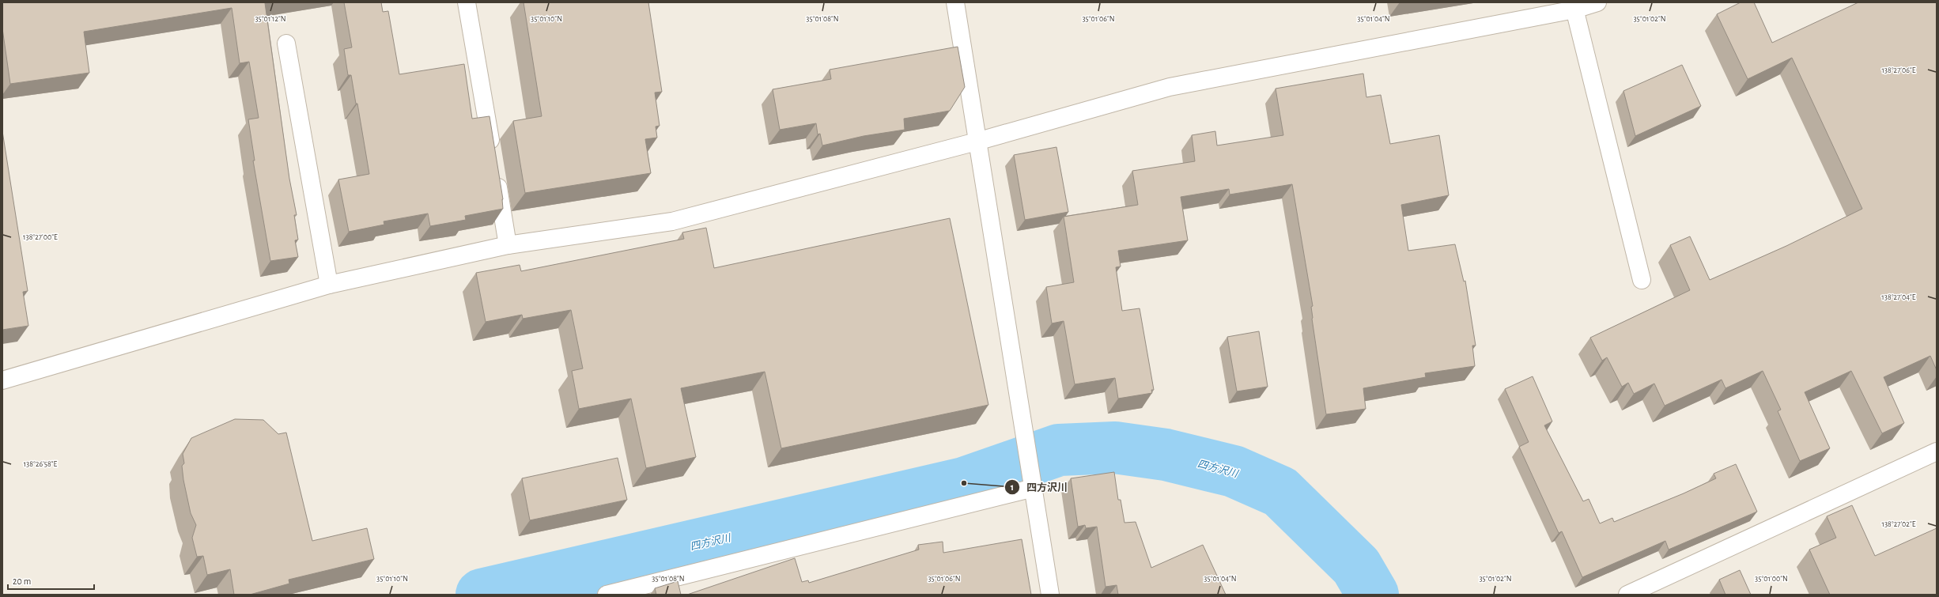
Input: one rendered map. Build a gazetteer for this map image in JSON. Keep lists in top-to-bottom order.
{
  "water": ["四方沢川"],
  "places": ["四方沢川"],
  "scale_bar": "20 m",
  "coordinates": [
    "35°01'12\"N",
    "35°01'10\"N",
    "35°01'08\"N",
    "35°01'06\"N",
    "35°01'04\"N",
    "35°01'02\"N",
    "138°27'06\"E",
    "138°27'00\"E",
    "138°27'04\"E",
    "138°26'58\"E",
    "138°27'02\"E",
    "35°01'00\"N"
  ]
}
